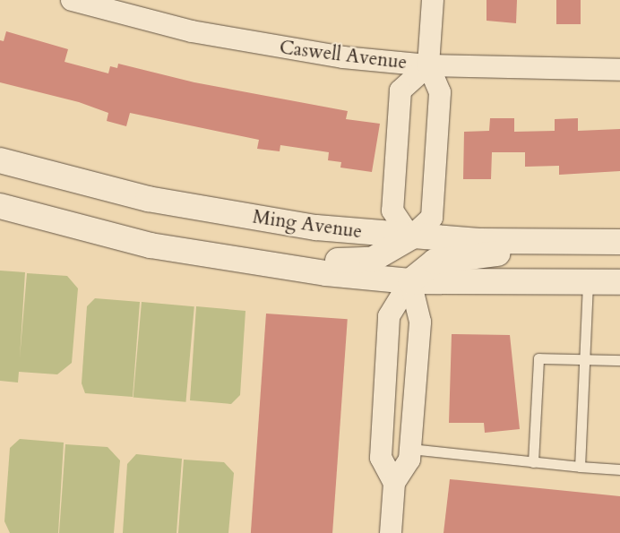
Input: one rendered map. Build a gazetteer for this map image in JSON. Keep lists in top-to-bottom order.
{
  "streets": {
    "main road": ["Ming Avenue"],
    "street": ["Caswell Avenue"]
  }
}
